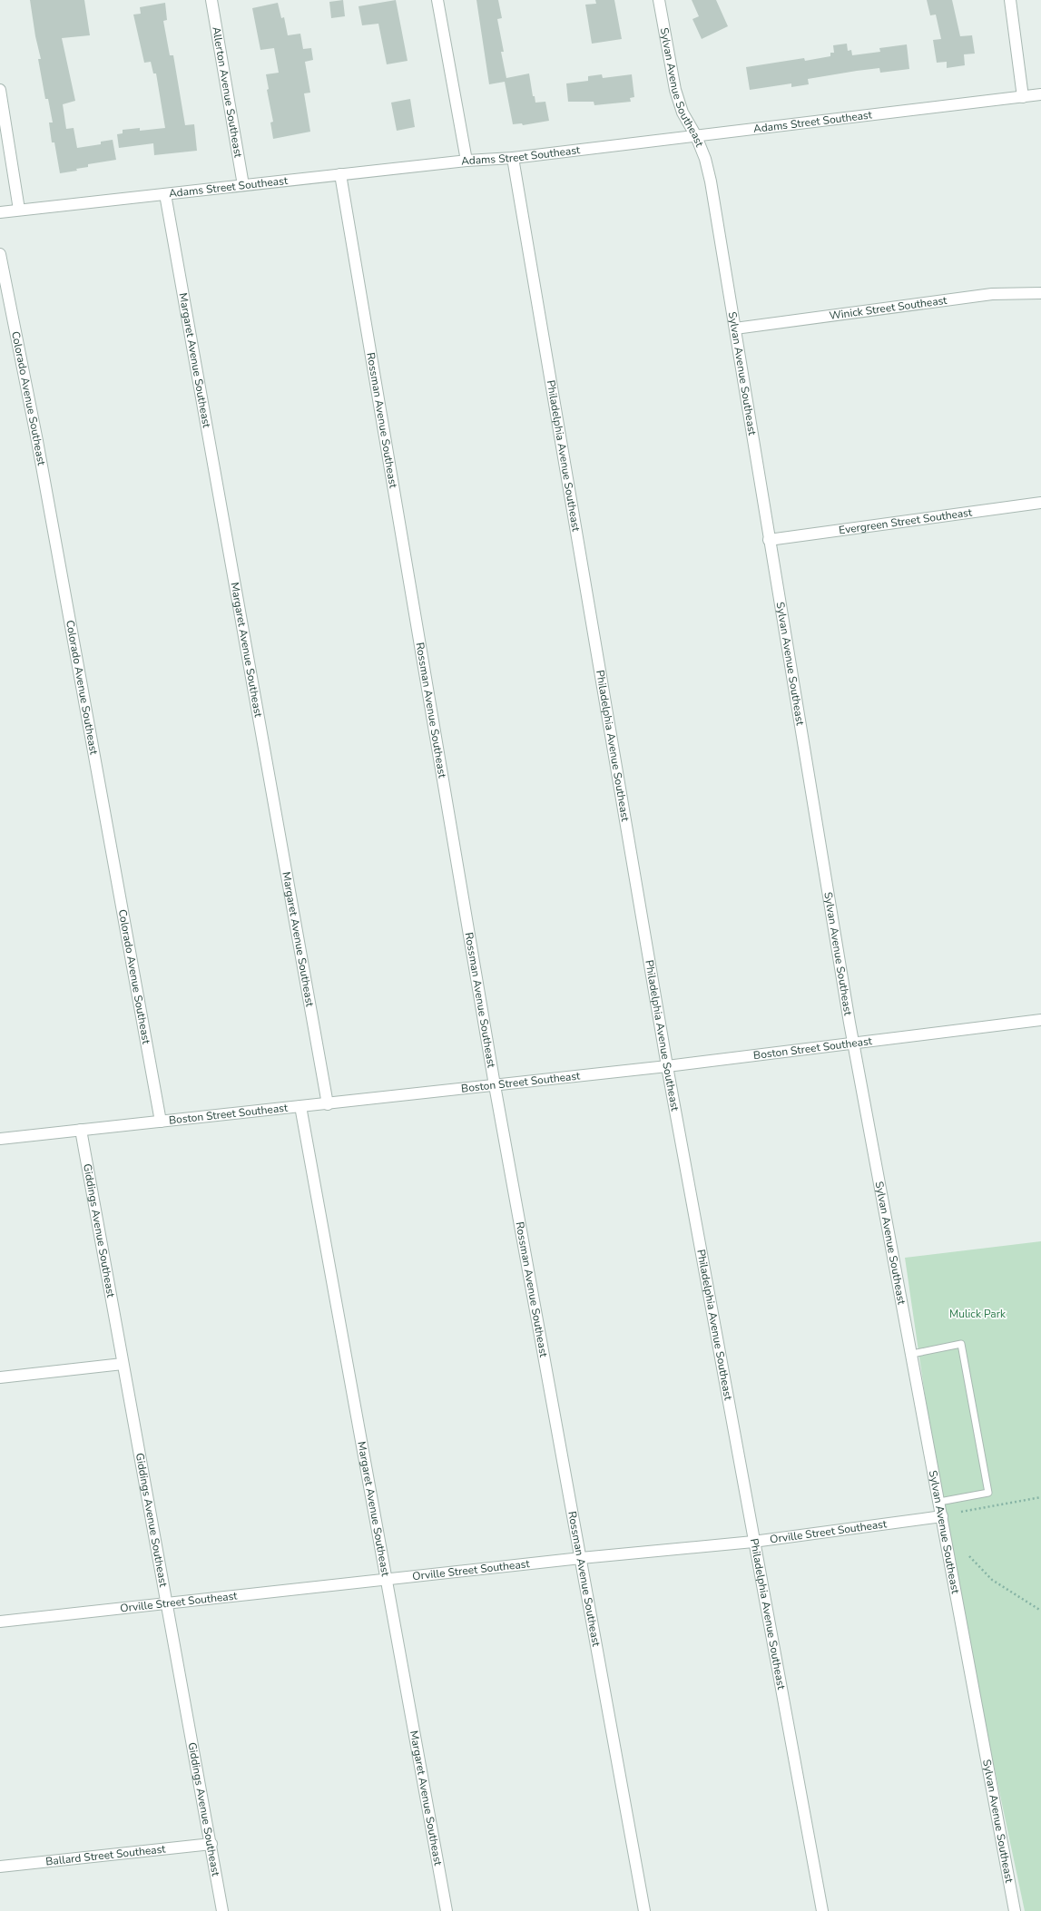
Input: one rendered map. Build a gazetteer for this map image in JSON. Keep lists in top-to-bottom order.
{
  "streets": {
    "street": [
      "Sylvan Avenue Southeast",
      "Allerton Avenue Southeast",
      "Adams Street Southeast",
      "Winick Street Southeast",
      "Margaret Avenue Southeast",
      "Colorado Avenue Southeast",
      "Rossman Avenue Southeast",
      "Philadelphia Avenue Southeast",
      "Evergreen Street Southeast",
      "Boston Street Southeast",
      "Giddings Avenue Southeast",
      "Orville Street Southeast",
      "Ballard Street Southeast"
    ]
  },
  "crossings": [
    ["Sylvan Avenue Southeast", "Adams Street Southeast"],
    ["Sylvan Avenue Southeast", "Winick Street Southeast"],
    ["Sylvan Avenue Southeast", "Evergreen Street Southeast"],
    ["Sylvan Avenue Southeast", "Boston Street Southeast"],
    ["Sylvan Avenue Southeast", "Orville Street Southeast"],
    ["Allerton Avenue Southeast", "Adams Street Southeast"],
    ["Adams Street Southeast", "Margaret Avenue Southeast"],
    ["Adams Street Southeast", "Rossman Avenue Southeast"],
    ["Adams Street Southeast", "Philadelphia Avenue Southeast"],
    ["Margaret Avenue Southeast", "Boston Street Southeast"],
    ["Margaret Avenue Southeast", "Orville Street Southeast"],
    ["Colorado Avenue Southeast", "Boston Street Southeast"],
    ["Rossman Avenue Southeast", "Boston Street Southeast"],
    ["Rossman Avenue Southeast", "Orville Street Southeast"],
    ["Philadelphia Avenue Southeast", "Boston Street Southeast"],
    ["Philadelphia Avenue Southeast", "Orville Street Southeast"],
    ["Boston Street Southeast", "Giddings Avenue Southeast"],
    ["Giddings Avenue Southeast", "Orville Street Southeast"],
    ["Giddings Avenue Southeast", "Ballard Street Southeast"]
  ],
  "parks": ["Mulick Park"]
}
